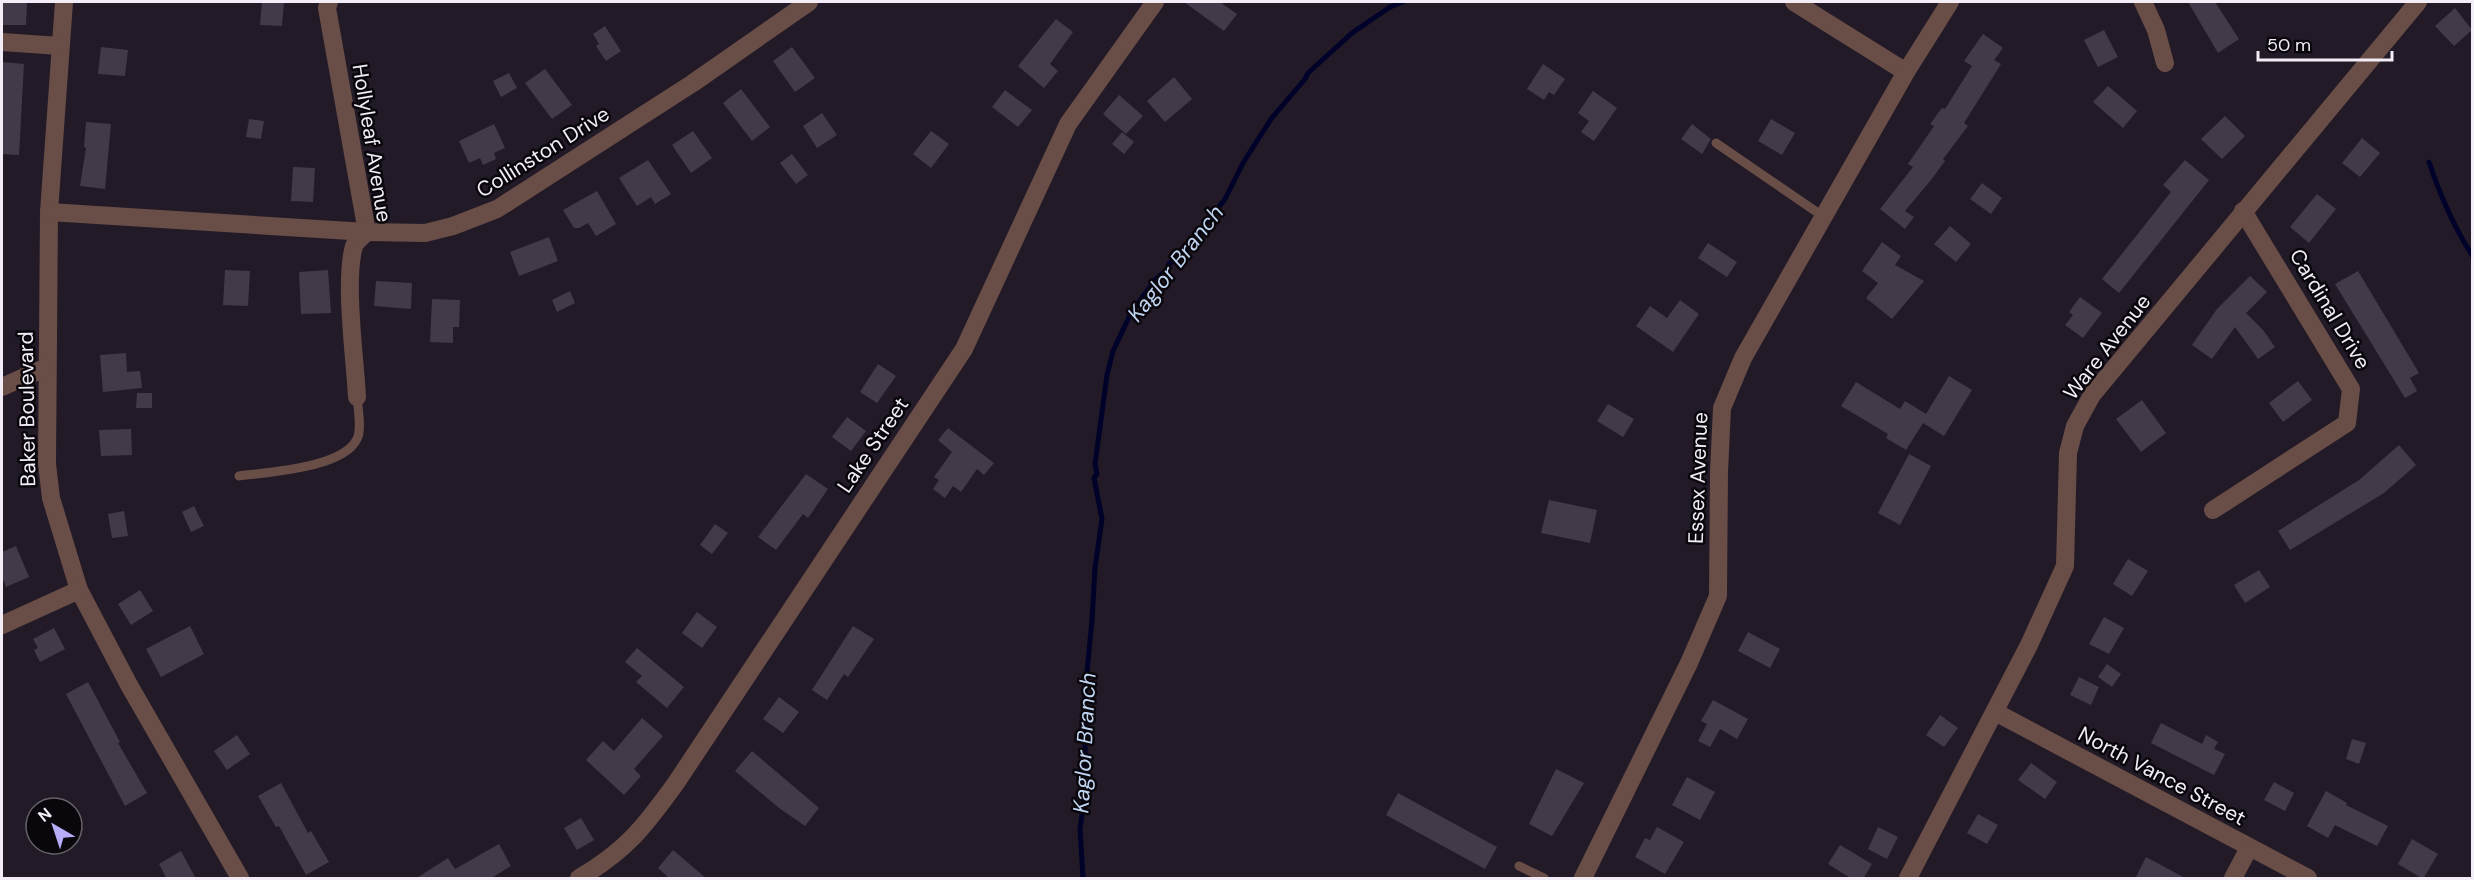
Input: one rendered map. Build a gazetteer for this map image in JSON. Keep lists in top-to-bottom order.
{
  "streets": {
    "street": [
      "Hollyleaf Avenue",
      "Collinston Drive",
      "Cardinal Drive",
      "Ware Avenue",
      "Baker Boulevard",
      "Lake Street",
      "Essex Avenue",
      "North Vance Street"
    ]
  },
  "crossings": [
    ["Hollyleaf Avenue", "Collinston Drive"],
    ["Collinston Drive", "Baker Boulevard"],
    ["Cardinal Drive", "Ware Avenue"],
    ["Ware Avenue", "North Vance Street"]
  ],
  "water": ["Kaglor Branch"],
  "scale_bar": "50 m",
  "north": "top left"
}
